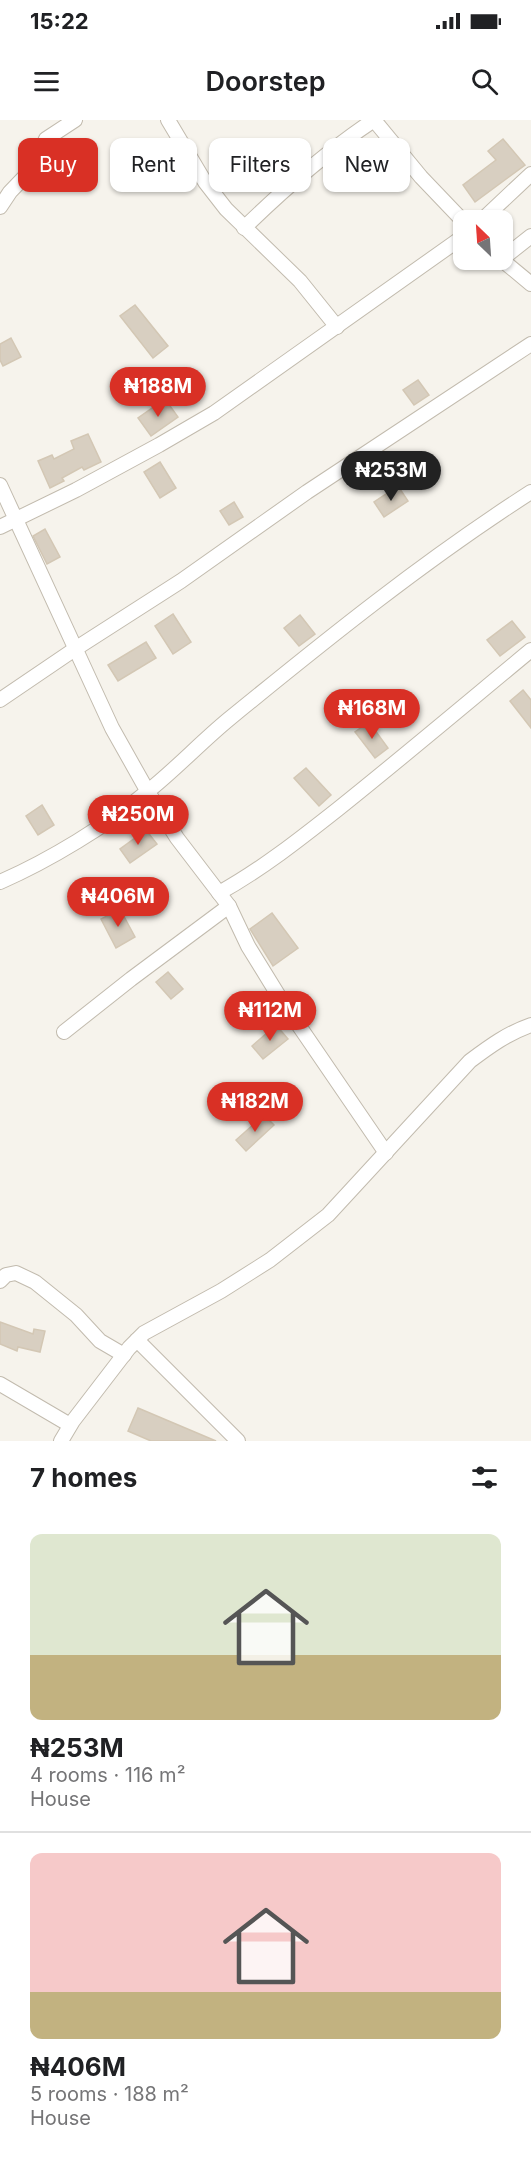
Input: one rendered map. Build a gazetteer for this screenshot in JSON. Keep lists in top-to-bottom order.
{
  "north": "top left",
  "page": {
    "status": "15:22",
    "header": "Doorstep",
    "chip": [
      "Buy",
      "Rent",
      "Filters",
      "New"
    ],
    "price": [
      "₦188M",
      "₦253M",
      "₦168M",
      "₦250M",
      "₦406M",
      "₦112M",
      "₦182M"
    ],
    "heading": "7 homes",
    "list": [
      {
        "name": "₦253M",
        "note": "4 rooms · 116 m² · House"
      },
      {
        "name": "₦406M",
        "note": "5 rooms · 188 m² · House"
      }
    ]
  }
}
